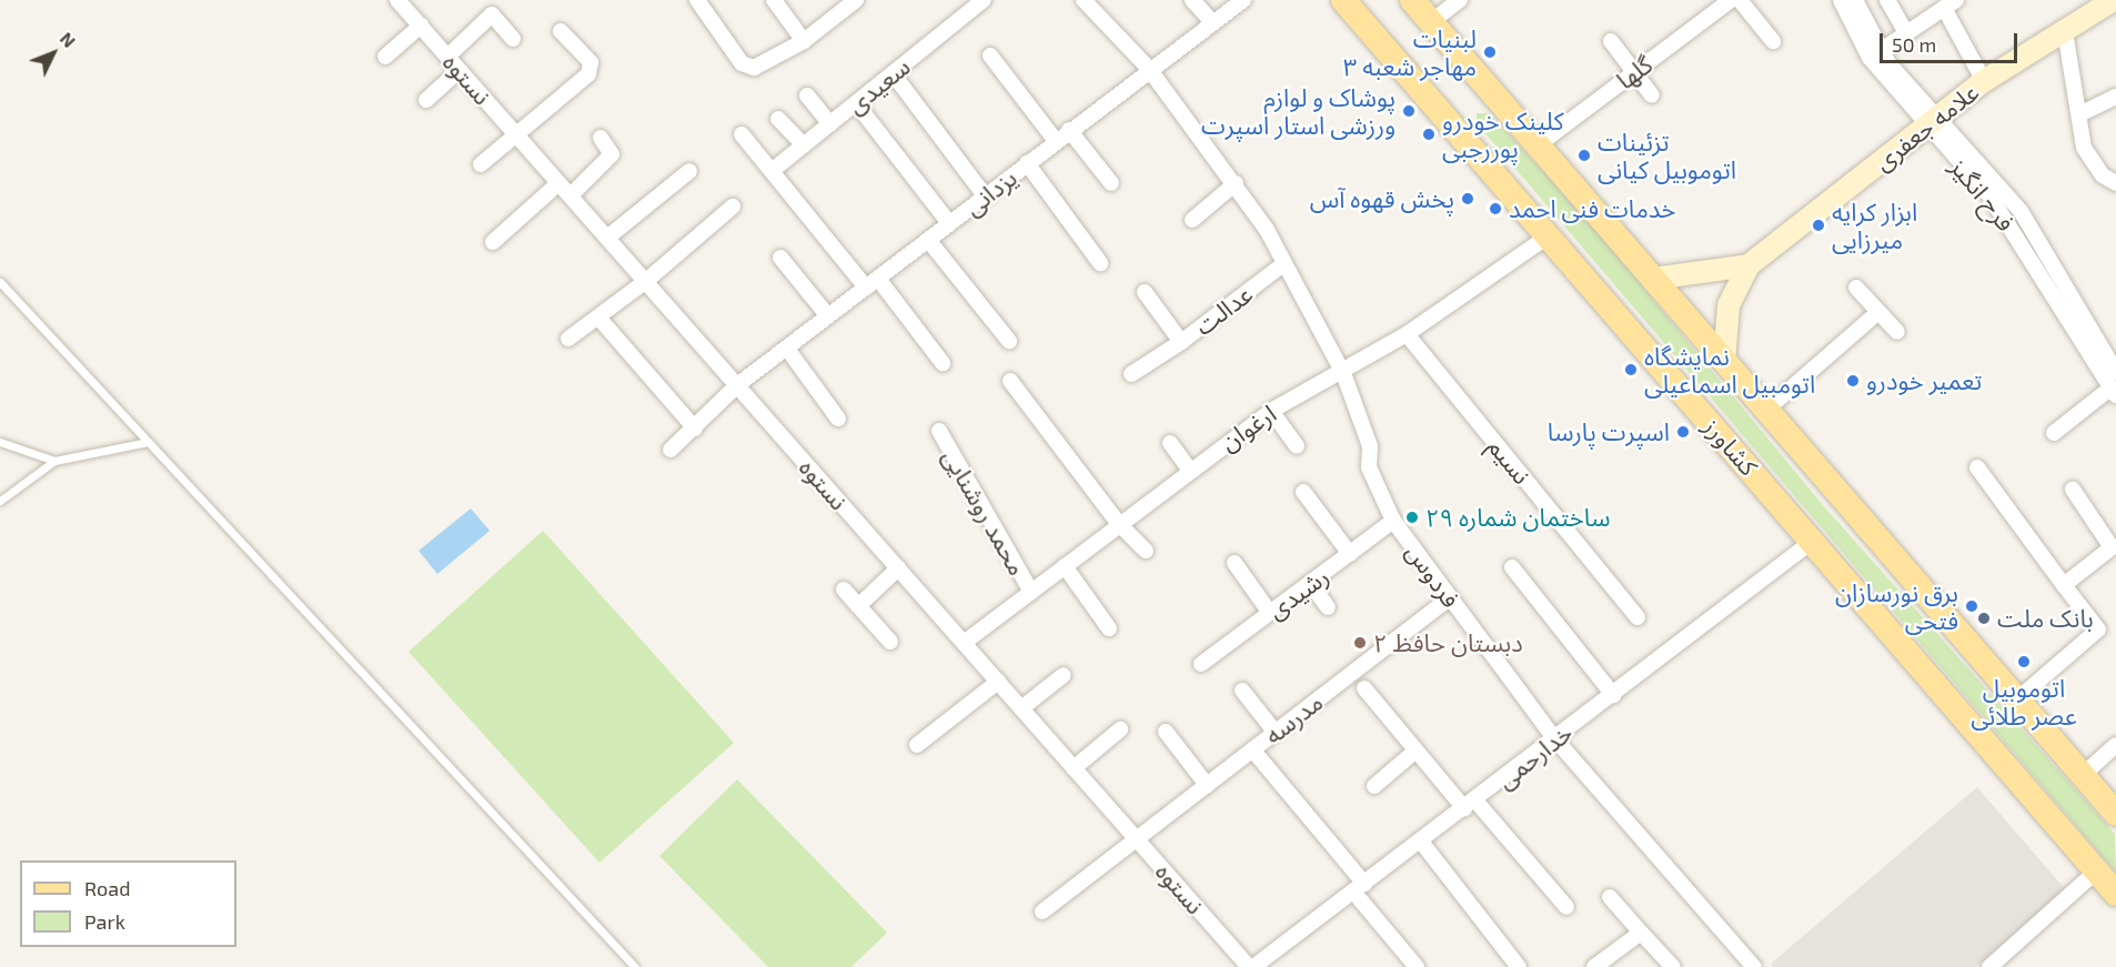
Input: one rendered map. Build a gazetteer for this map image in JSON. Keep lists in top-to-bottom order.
{
  "streets": {
    "main road": ["علامه جعفری", "کشاورز"],
    "street": [
      "گلها",
      "نستوه",
      "سعیدی",
      "یزدانی",
      "فرح انگیز",
      "عدالت",
      "ارغوان",
      "نسیم",
      "محمد روشنایی",
      "فردوس",
      "رشیدی",
      "مدرسه",
      "خدارحمی"
    ]
  },
  "crossings": [
    ["گلها", "کشاورز"],
    ["نستوه", "یزدانی"],
    ["نستوه", "ارغوان"],
    ["نستوه", "مدرسه"],
    ["نستوه", "خدارحمی"],
    ["علامه جعفری", "فرح انگیز"],
    ["علامه جعفری", "کشاورز"],
    ["یزدانی", "فردوس"],
    ["عدالت", "فردوس"],
    ["ارغوان", "کشاورز"],
    ["ارغوان", "نسیم"],
    ["ارغوان", "محمد روشنایی"],
    ["ارغوان", "فردوس"],
    ["کشاورز", "خدارحمی"],
    ["فردوس", "رشیدی"],
    ["فردوس", "مدرسه"],
    ["فردوس", "خدارحمی"]
  ],
  "places": [
    "لبنیات مهاجر شعبه ۳",
    "پوشاک و لوازم ورزشی استار اسپرت",
    "کلینک خودرو پوررجبی",
    "تزئینات اتوموبیل کیانی",
    "پخش قهوه آس",
    "خدمات فنی احمد",
    "ابزار کرایه میرزایی",
    "نمایشگاه اتومبیل اسماعیلی",
    "تعمیر خودرو",
    "اسپرت پارسا",
    "ساختمان شماره ۲۹",
    "برق نورسازان فتحی",
    "بانک ملت",
    "دبستان حافظ ۲",
    "اتوموبیل عصر طلائی"
  ],
  "legend": ["Road", "Park"],
  "scale_bar": "50 m",
  "north": "top right"
}
